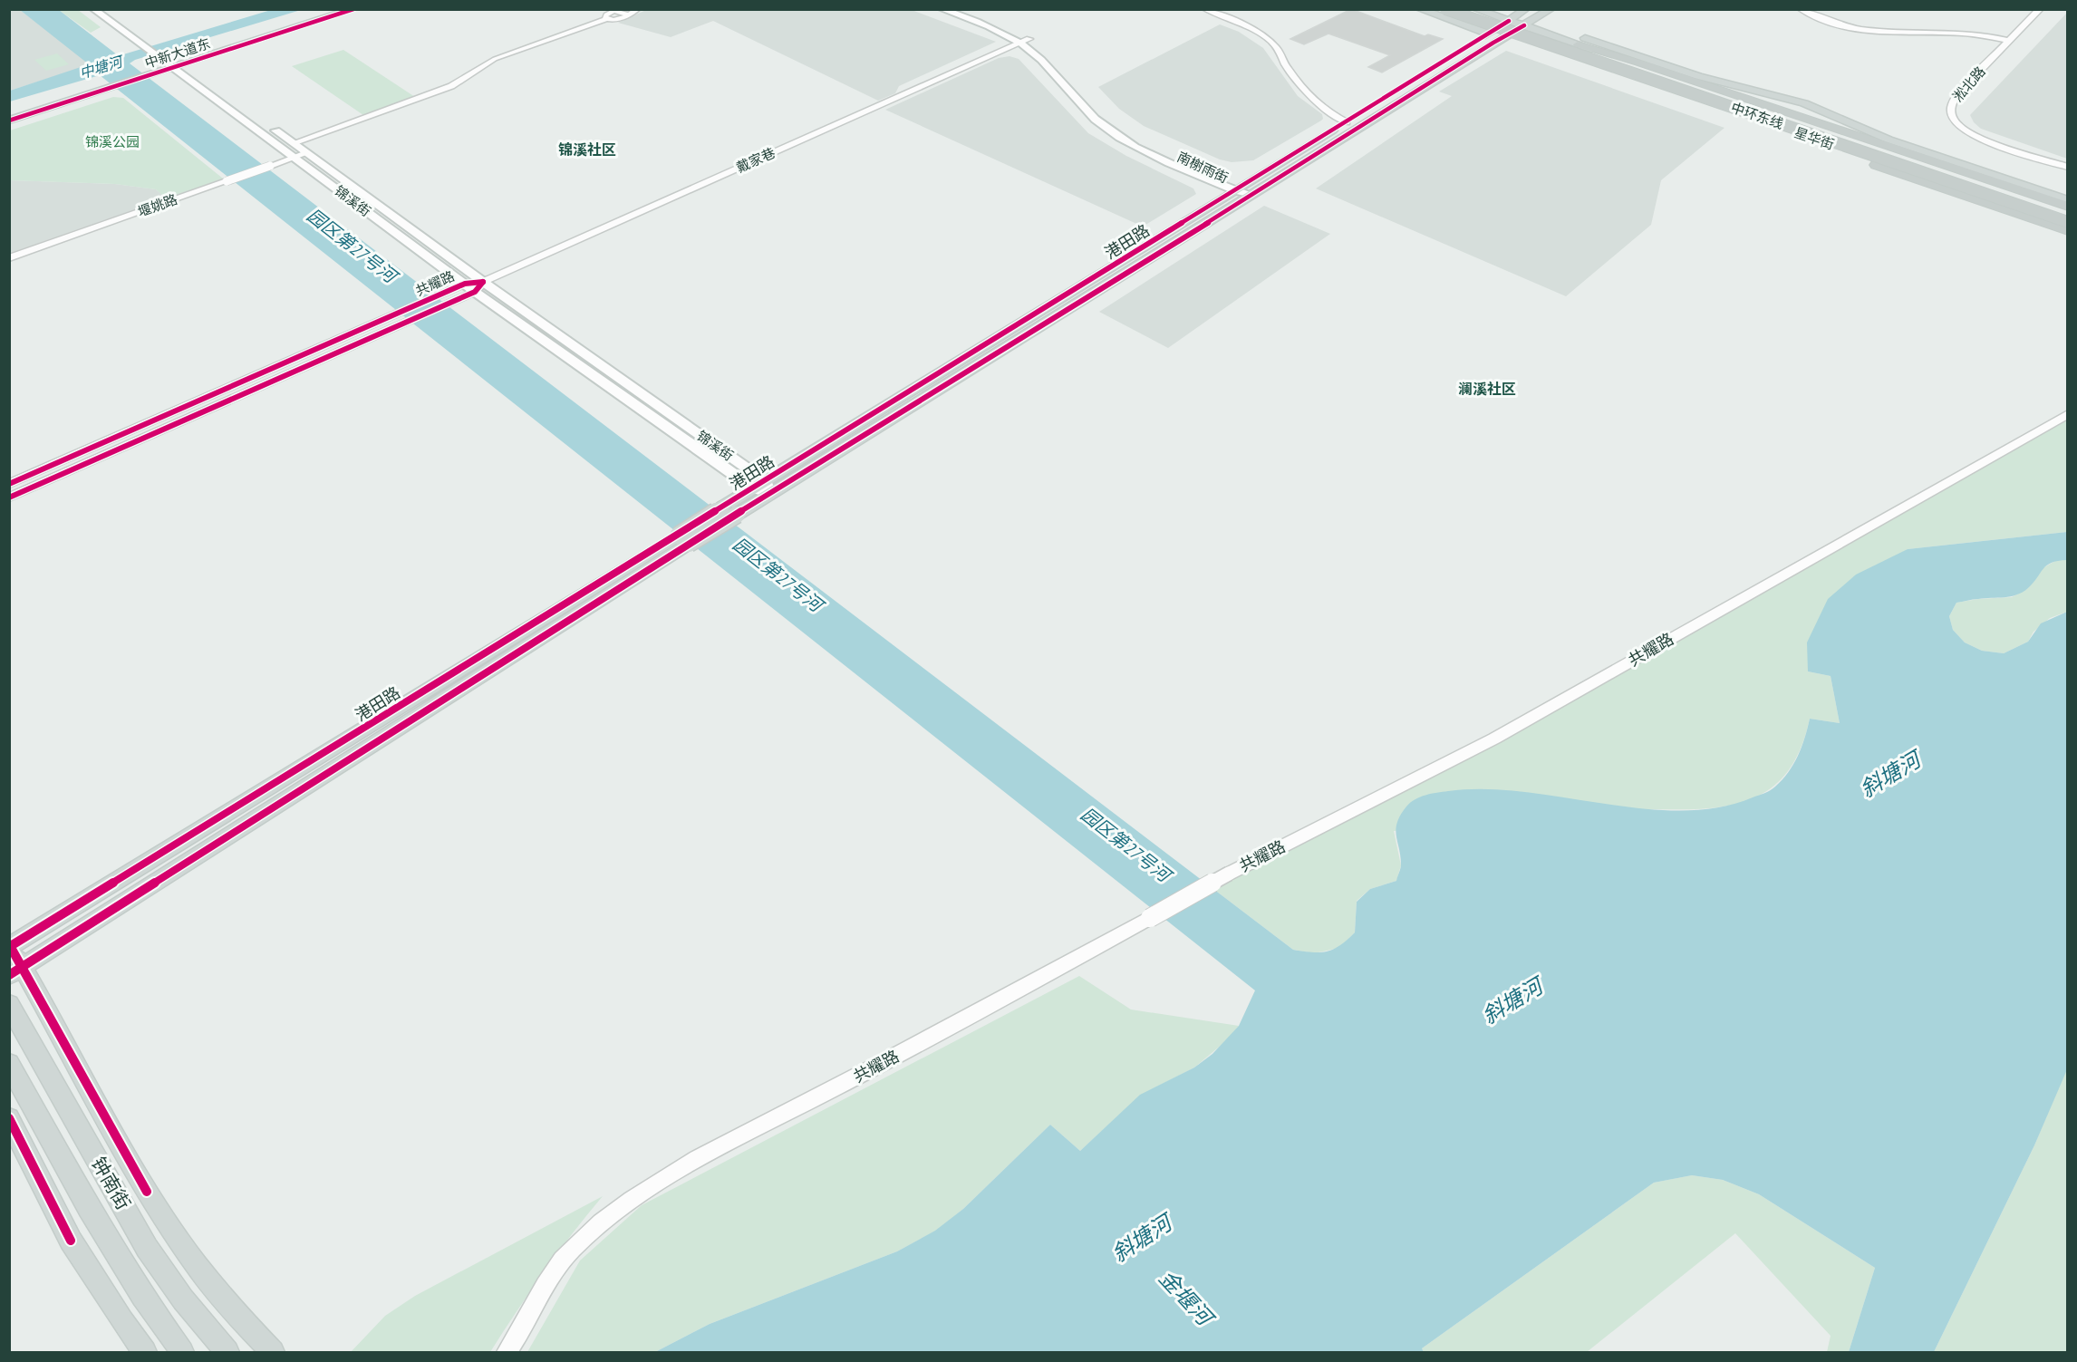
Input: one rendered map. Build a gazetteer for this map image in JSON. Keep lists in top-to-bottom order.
{
  "streets": {
    "highway": ["中环东线"],
    "main road": [
      "中新大道东",
      "星华街",
      "南榭雨街",
      "锦溪街",
      "港田路",
      "钟南街"
    ],
    "street": [
      "淞北路",
      "戴家巷",
      "堰姚路",
      "共耀路"
    ]
  },
  "crossings": [
    ["中新大道东", "锦溪街"],
    ["中环东线", "星华街"],
    ["星华街", "港田路"],
    ["戴家巷", "南榭雨街"],
    ["戴家巷", "锦溪街"],
    ["戴家巷", "共耀路"],
    ["南榭雨街", "港田路"],
    ["锦溪街", "堰姚路"],
    ["锦溪街", "港田路"],
    ["锦溪街", "共耀路"]
  ],
  "districts": ["锦溪社区", "澜溪社区"],
  "water": [
    "中塘河",
    "园区第27号河",
    "斜塘河",
    "金堰河"
  ],
  "parks": ["锦溪公园"]
}
